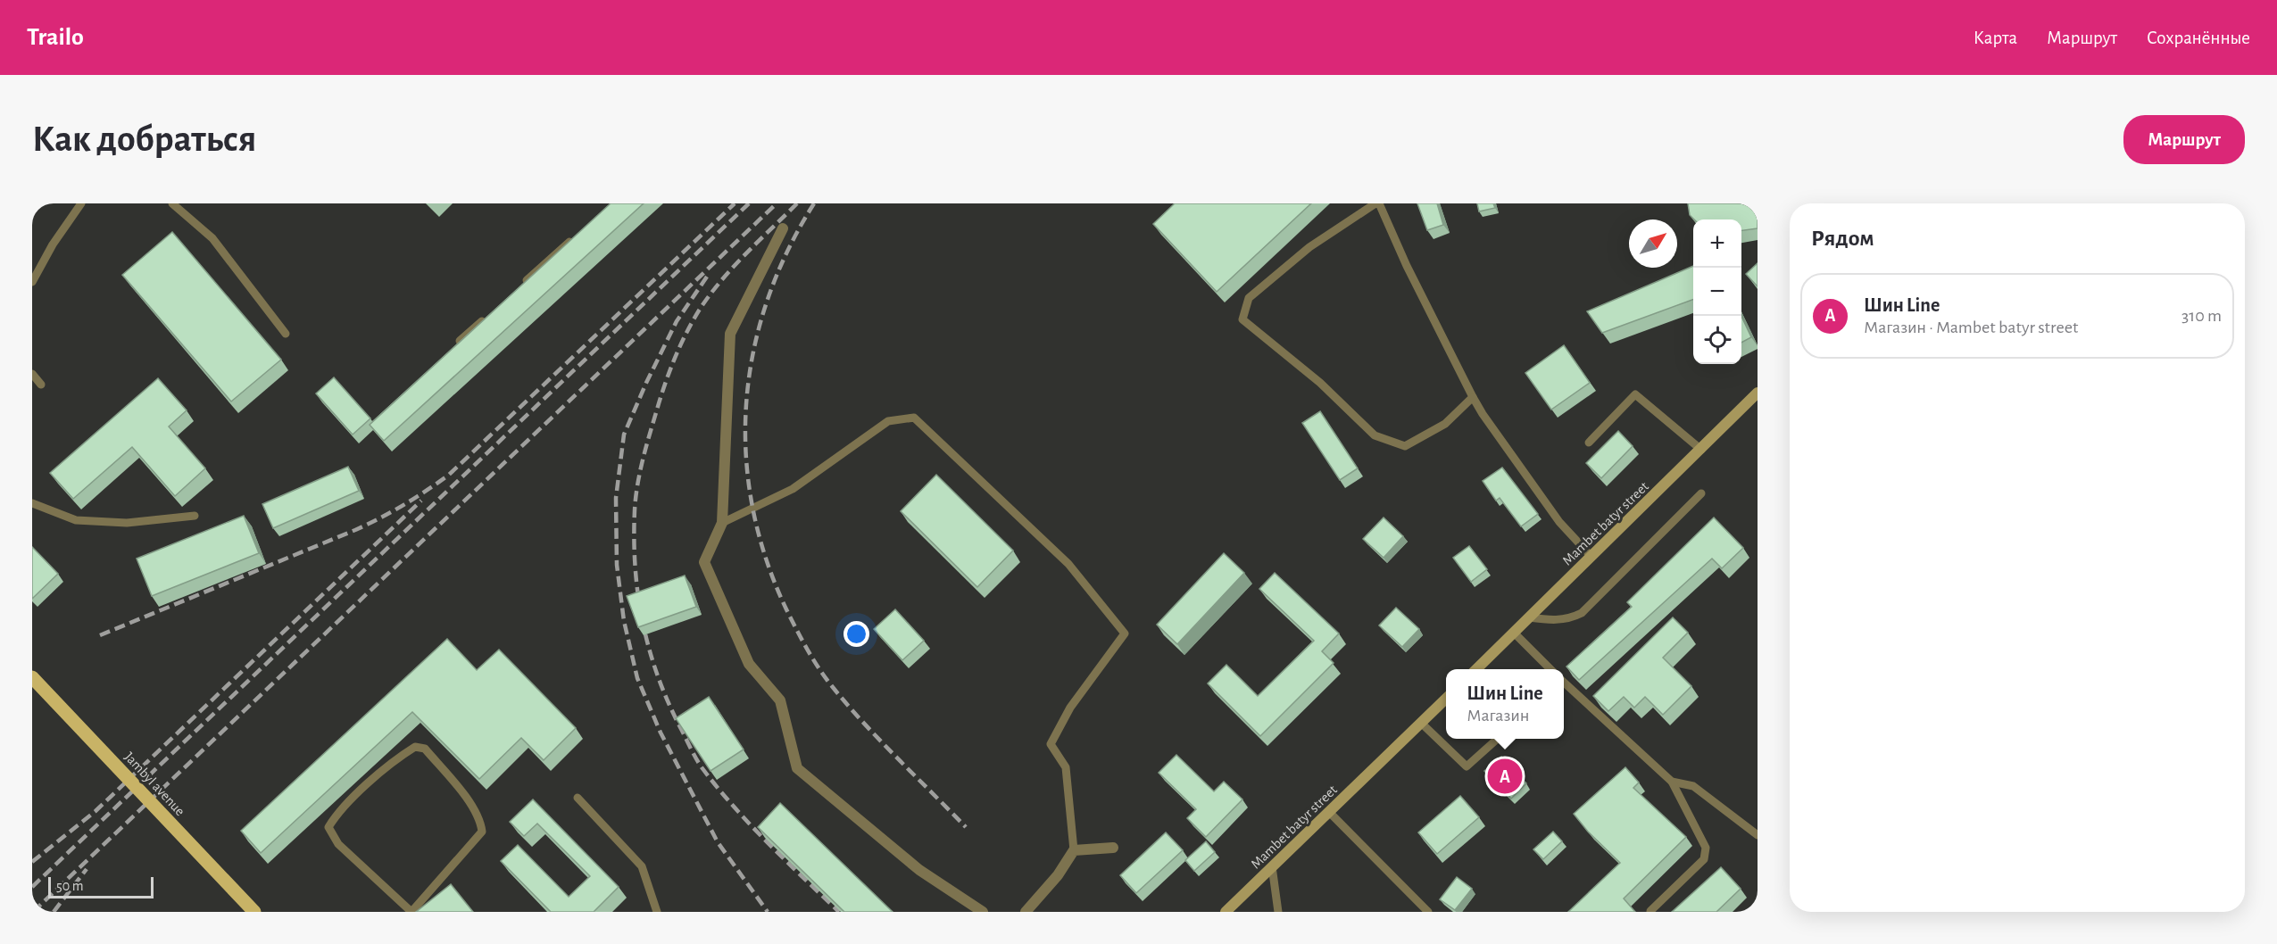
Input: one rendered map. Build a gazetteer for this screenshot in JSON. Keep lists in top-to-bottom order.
{
  "streets": {
    "main road": ["Mambet batyr street", "Jambyl avenue"]
  },
  "scale_bar": "50 m",
  "north": "top right",
  "page": {
    "header": "Trailo",
    "nav": ["Карта", "Маршрут", "Сохранённые"],
    "buttons": "Маршрут",
    "title": "Как добраться",
    "heading": "Рядом",
    "map_buttons": ["+", "−"],
    "list": [
      {
        "mark": "A",
        "name": "Шин Line",
        "note": "Магазин · Mambet batyr street",
        "value": "310 m"
      }
    ],
    "popup": ["Шин Line", "Магазин"],
    "pins": "A",
    "scale": "50 m"
  }
}
